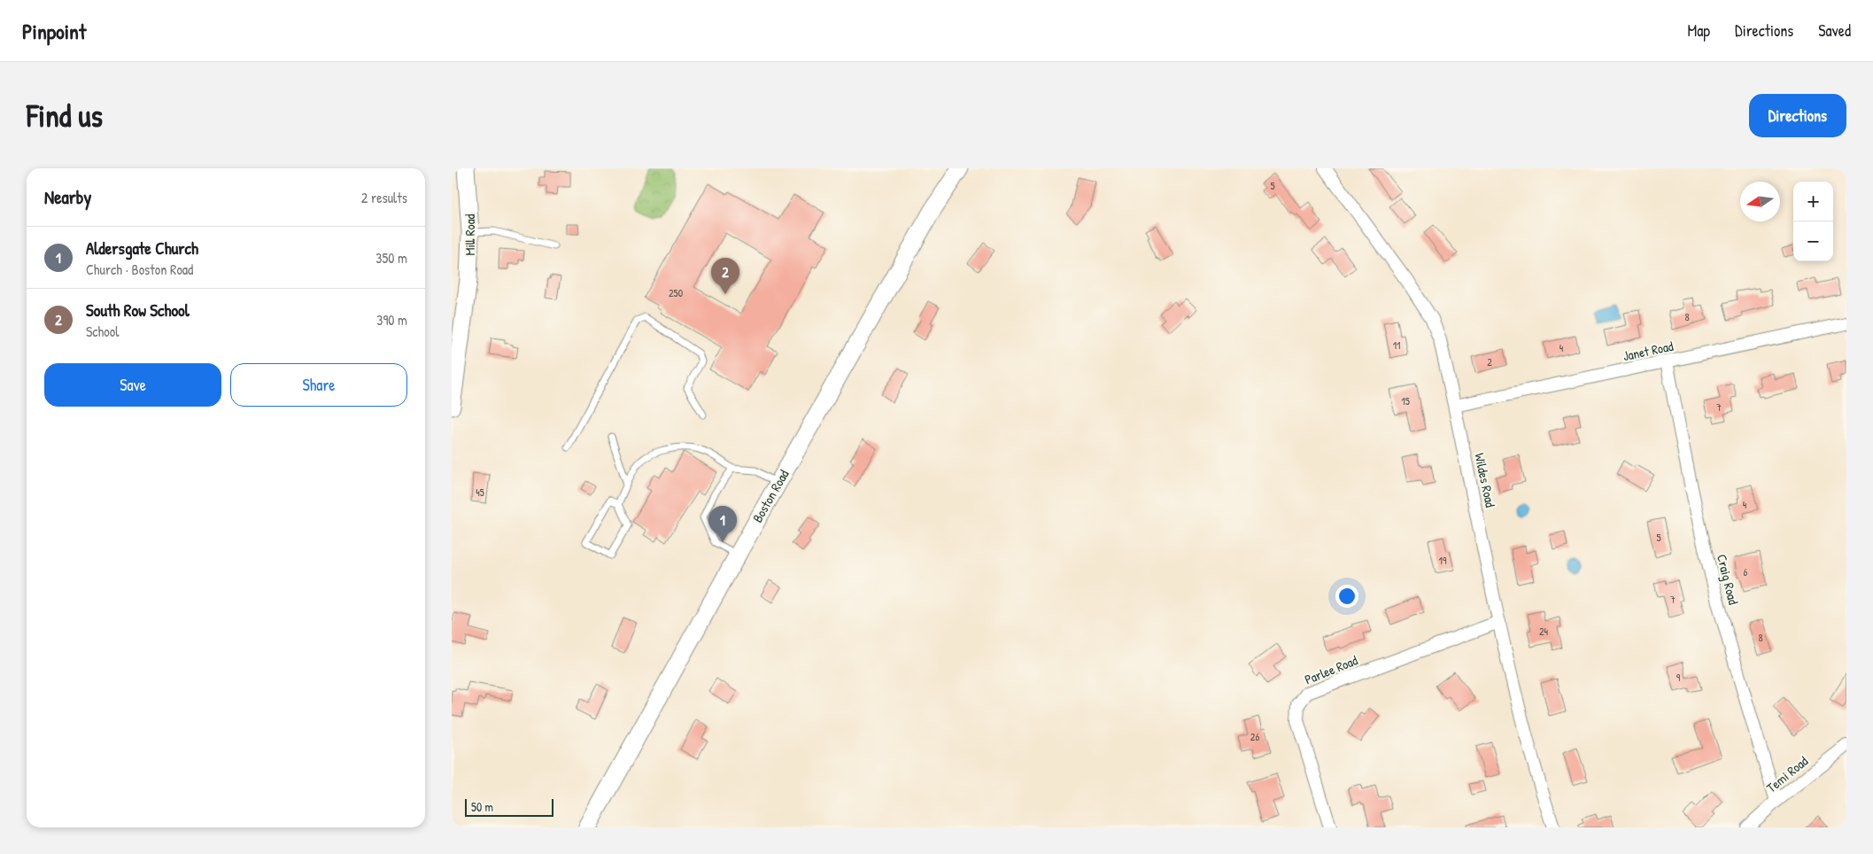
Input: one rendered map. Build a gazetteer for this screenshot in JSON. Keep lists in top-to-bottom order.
{
  "streets": {
    "main road": ["Mill Road", "Boston Road"],
    "street": [
      "Janet Road",
      "Wildes Road",
      "Craig Road",
      "Parlee Road",
      "Temi Road"
    ]
  },
  "crossings": [
    ["Janet Road", "Wildes Road"],
    ["Janet Road", "Craig Road"],
    ["Wildes Road", "Parlee Road"],
    ["Craig Road", "Temi Road"]
  ],
  "house_numbers": [
    "5",
    "250",
    "8",
    "11",
    "4",
    "2",
    "15",
    "7",
    "45",
    "4",
    "5",
    "19",
    "6",
    "7",
    "24",
    "8",
    "9",
    "26"
  ],
  "scale_bar": "50 m",
  "north": "left",
  "page": {
    "header": "Pinpoint",
    "nav": ["Map", "Directions", "Saved"],
    "buttons": [
      "Directions",
      ["Save", "Share"]
    ],
    "title": "Find us",
    "heading": ["Nearby", "2 results"],
    "map_buttons": ["+", "−"],
    "list": [
      {
        "mark": "1",
        "name": "Aldersgate Church",
        "note": "Church · Boston Road",
        "value": "350 m"
      },
      {
        "mark": "2",
        "name": "South Row School",
        "note": "School",
        "value": "390 m"
      }
    ],
    "pins": ["2", "1"],
    "scale": "50 m"
  }
}
